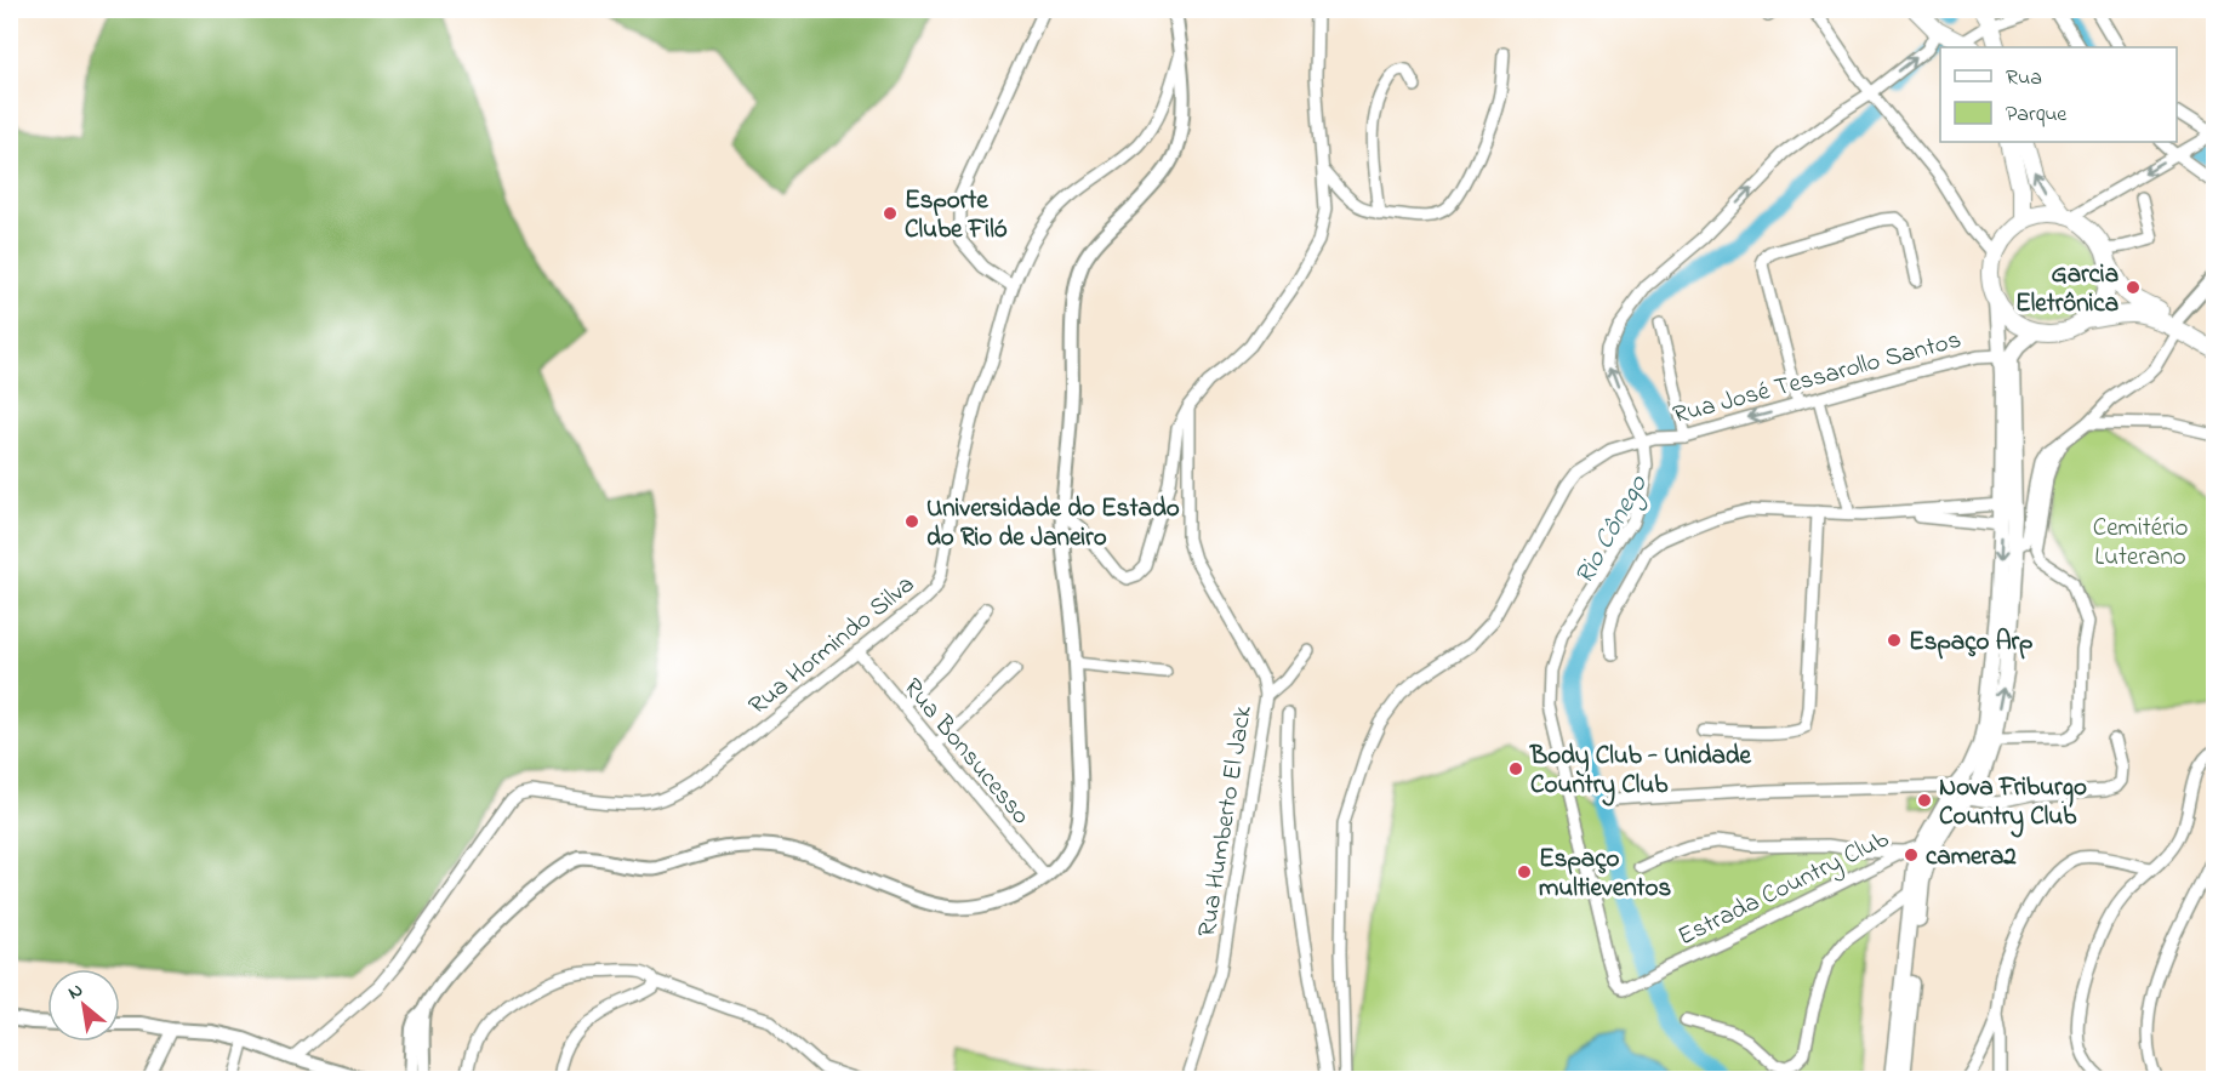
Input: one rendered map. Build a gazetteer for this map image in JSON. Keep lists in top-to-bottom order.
{
  "streets": {
    "street": [
      "Rua José Tessarollo Santos",
      "Rua Hormindo Silva",
      "Rua Bonsucesso",
      "Rua Humberto El Jack",
      "Estrada Country Club"
    ]
  },
  "crossings": [
    ["Rua José Tessarollo Santos", "Estrada Country Club"],
    ["Rua Hormindo Silva", "Rua Bonsucesso"]
  ],
  "water": ["Rio Cônego"],
  "parks": ["Cemitério Luterano"],
  "places": [
    "Esporte Clube Filó",
    "Garcia Eletrônica",
    "Universidade do Estado do Rio de Janeiro",
    "Espaço Arp",
    "Body Club - Unidade Country Club",
    "Nova Friburgo Country Club",
    "camera2",
    "Espaço multieventos"
  ],
  "legend": ["Rua", "Parque"],
  "north": "top left"
}
